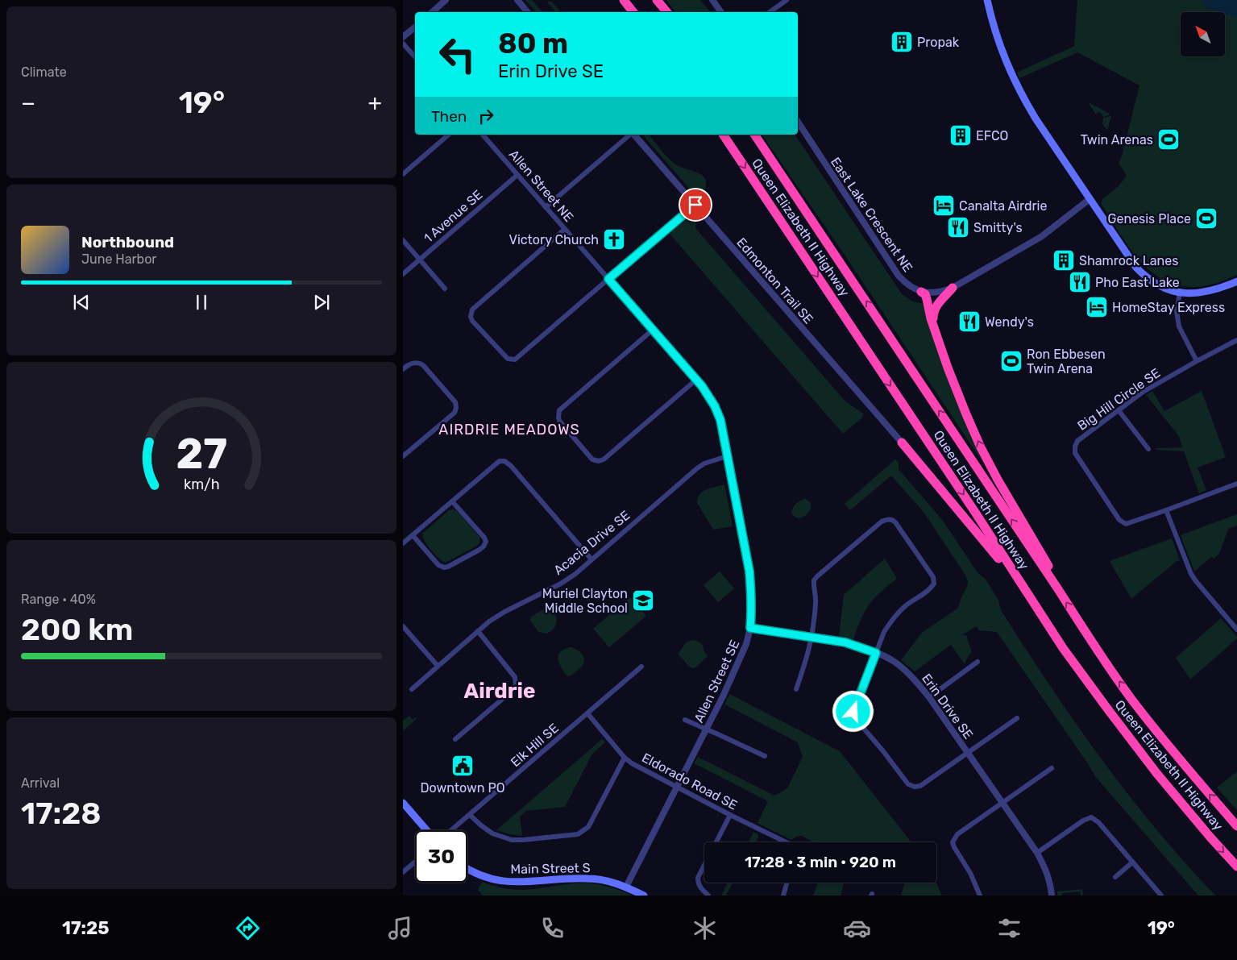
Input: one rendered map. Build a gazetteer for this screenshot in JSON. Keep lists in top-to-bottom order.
{
  "streets": {
    "highway": ["Queen Elizabeth II Highway"],
    "main road": ["Main Street S"],
    "street": [
      "Allen Street NE",
      "East Lake Crescent NE",
      "1 Avenue SE",
      "Edmonton Trail SE",
      "Big Hill Circle SE",
      "Acacia Drive SE",
      "Allen Street SE",
      "Erin Drive SE",
      "Elk Hill SE",
      "Eldorado Road SE"
    ]
  },
  "crossings": [
    ["Allen Street NE", "1 Avenue SE"],
    ["Allen Street NE", "Allen Street SE"],
    ["Acacia Drive SE", "Allen Street SE"],
    ["Allen Street SE", "Erin Drive SE"],
    ["Allen Street SE", "Eldorado Road SE"],
    ["Allen Street SE", "Main Street S"],
    ["Elk Hill SE", "Eldorado Road SE"]
  ],
  "districts": ["AIRDRIE MEADOWS", "Airdrie"],
  "places": {
    "building": ["Propak", "EFCO", "Shamrock Lanes"],
    "sports": ["Twin Arenas", "Genesis Place", "Ron Ebbesen Twin Arena"],
    "hotel": ["Canalta Airdrie", "HomeStay Express"],
    "restaurant": ["Smitty's", "Pho East Lake", "Wendy's"],
    "church": ["Victory Church"],
    "school or university": ["Muriel Clayton Middle School"],
    "public building": ["Downtown PO"]
  },
  "north": "top left",
  "page": {
    "tile": [
      "Climate",
      ["Range · 40%", "200 km"],
      ["Arrival", "17:28"]
    ],
    "turn": ["80 m", "Erin Drive SE"],
    "heat": ["−", "19°", "+"],
    "then": "Then",
    "song": ["Northbound", "June Harbor"],
    "limit": "30",
    "trip": "17:28 · 3 min · 920 m",
    "tabs": ["17:25", "19°"],
    "gauge": ["27", "km/h"]
  }
}
